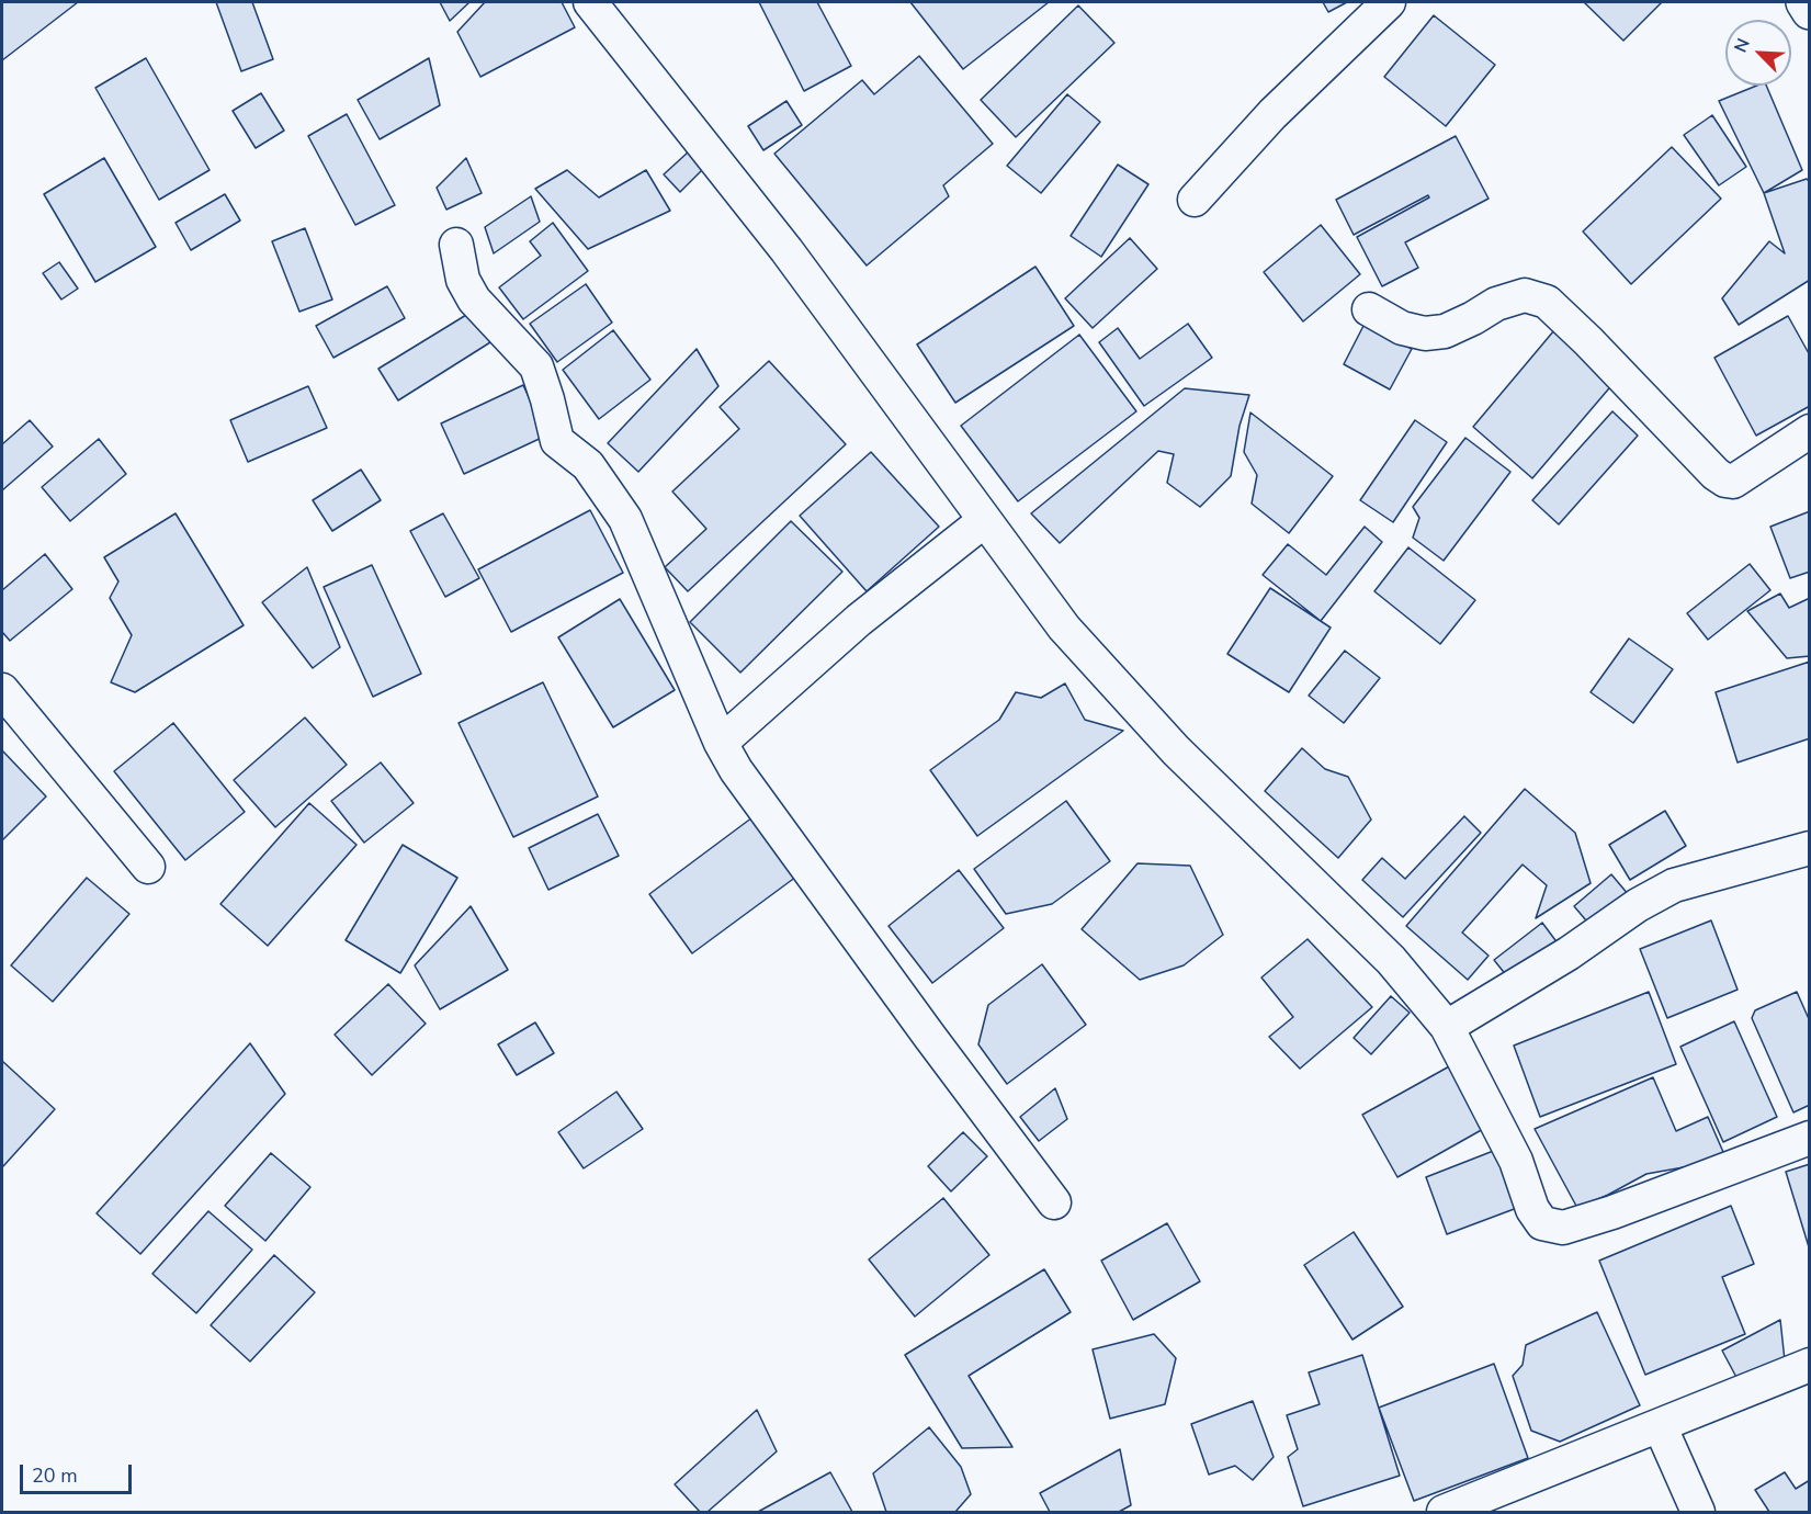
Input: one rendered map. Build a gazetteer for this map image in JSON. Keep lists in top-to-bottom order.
{
  "scale_bar": "20 m",
  "north": "top left"
}
